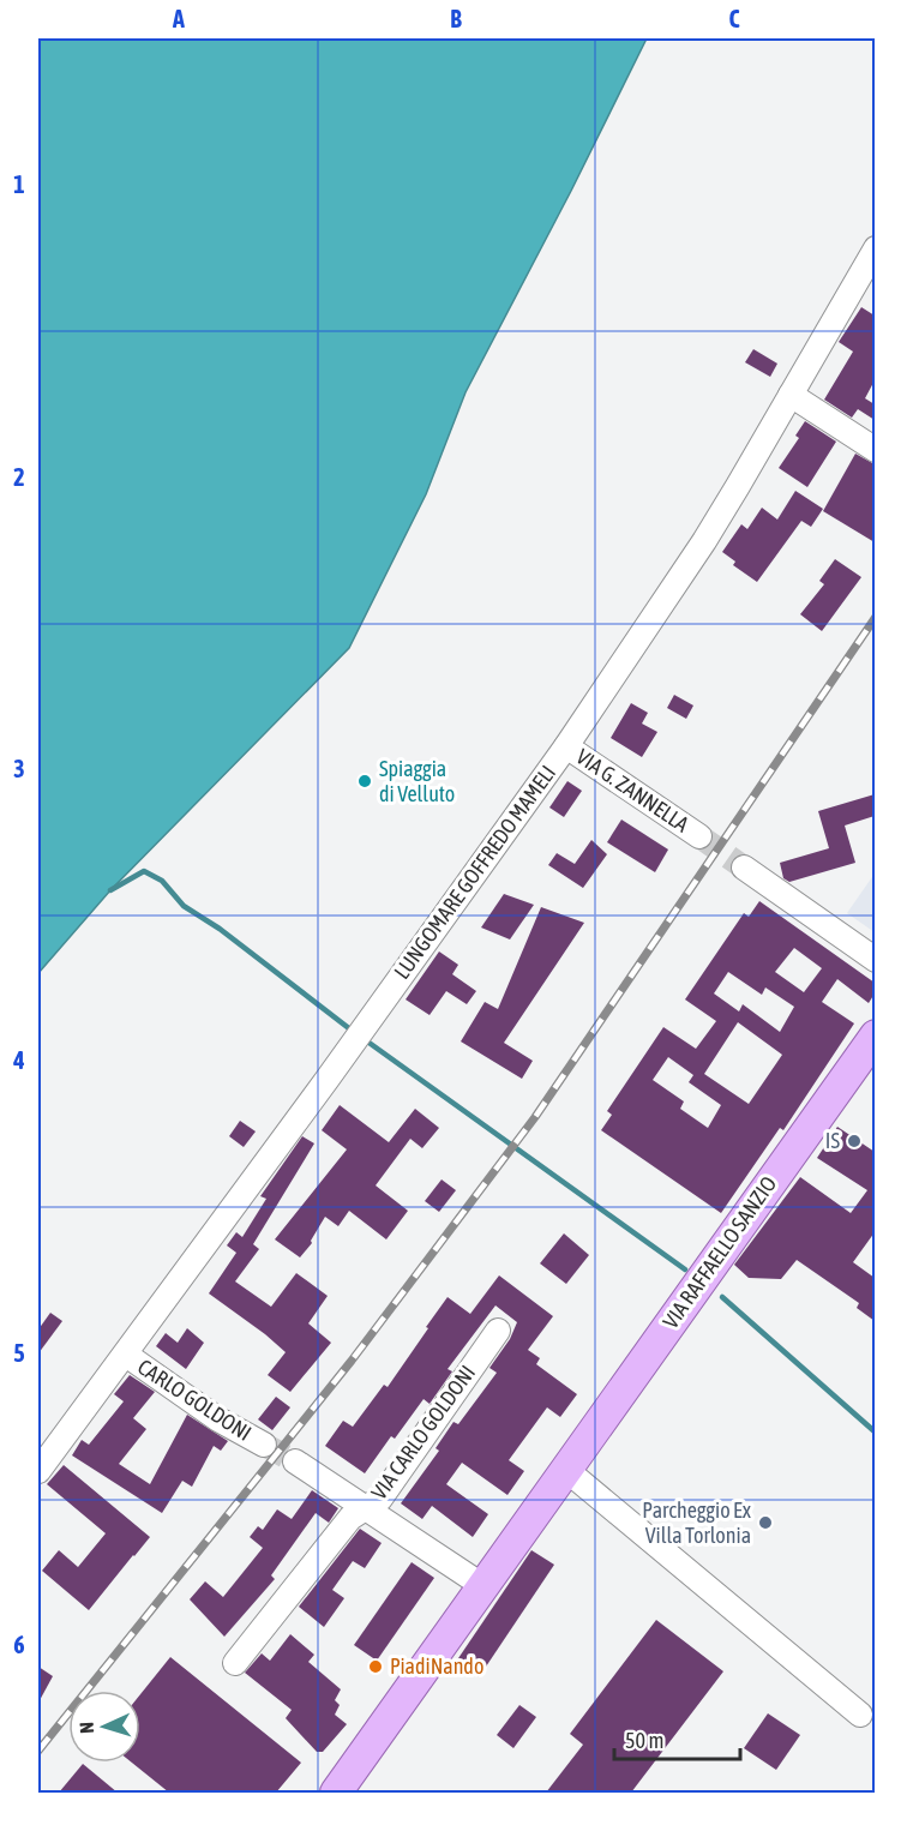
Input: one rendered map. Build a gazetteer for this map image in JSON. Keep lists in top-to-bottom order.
{
  "streets": {
    "main road": ["VIA RAFFAELLO SANZIO"],
    "street": [
      "VIA G. ZANNELLA",
      "LUNGOMARE GOFFREDO MAMELI",
      "CARLO GOLDONI",
      "VIA CARLO GOLDONI"
    ]
  },
  "crossings": [
    ["VIA G. ZANNELLA", "LUNGOMARE GOFFREDO MAMELI"],
    ["LUNGOMARE GOFFREDO MAMELI", "CARLO GOLDONI"]
  ],
  "places": [
    "Spiaggia di Velluto",
    "IS",
    "Parcheggio Ex Villa Torlonia",
    "PiadiNando"
  ],
  "scale_bar": "50 m",
  "north": "left",
  "grid": {
    "columns": ["A", "B", "C"],
    "rows": [
      "1",
      "2",
      "3",
      "4",
      "5",
      "6"
    ]
  }
}
